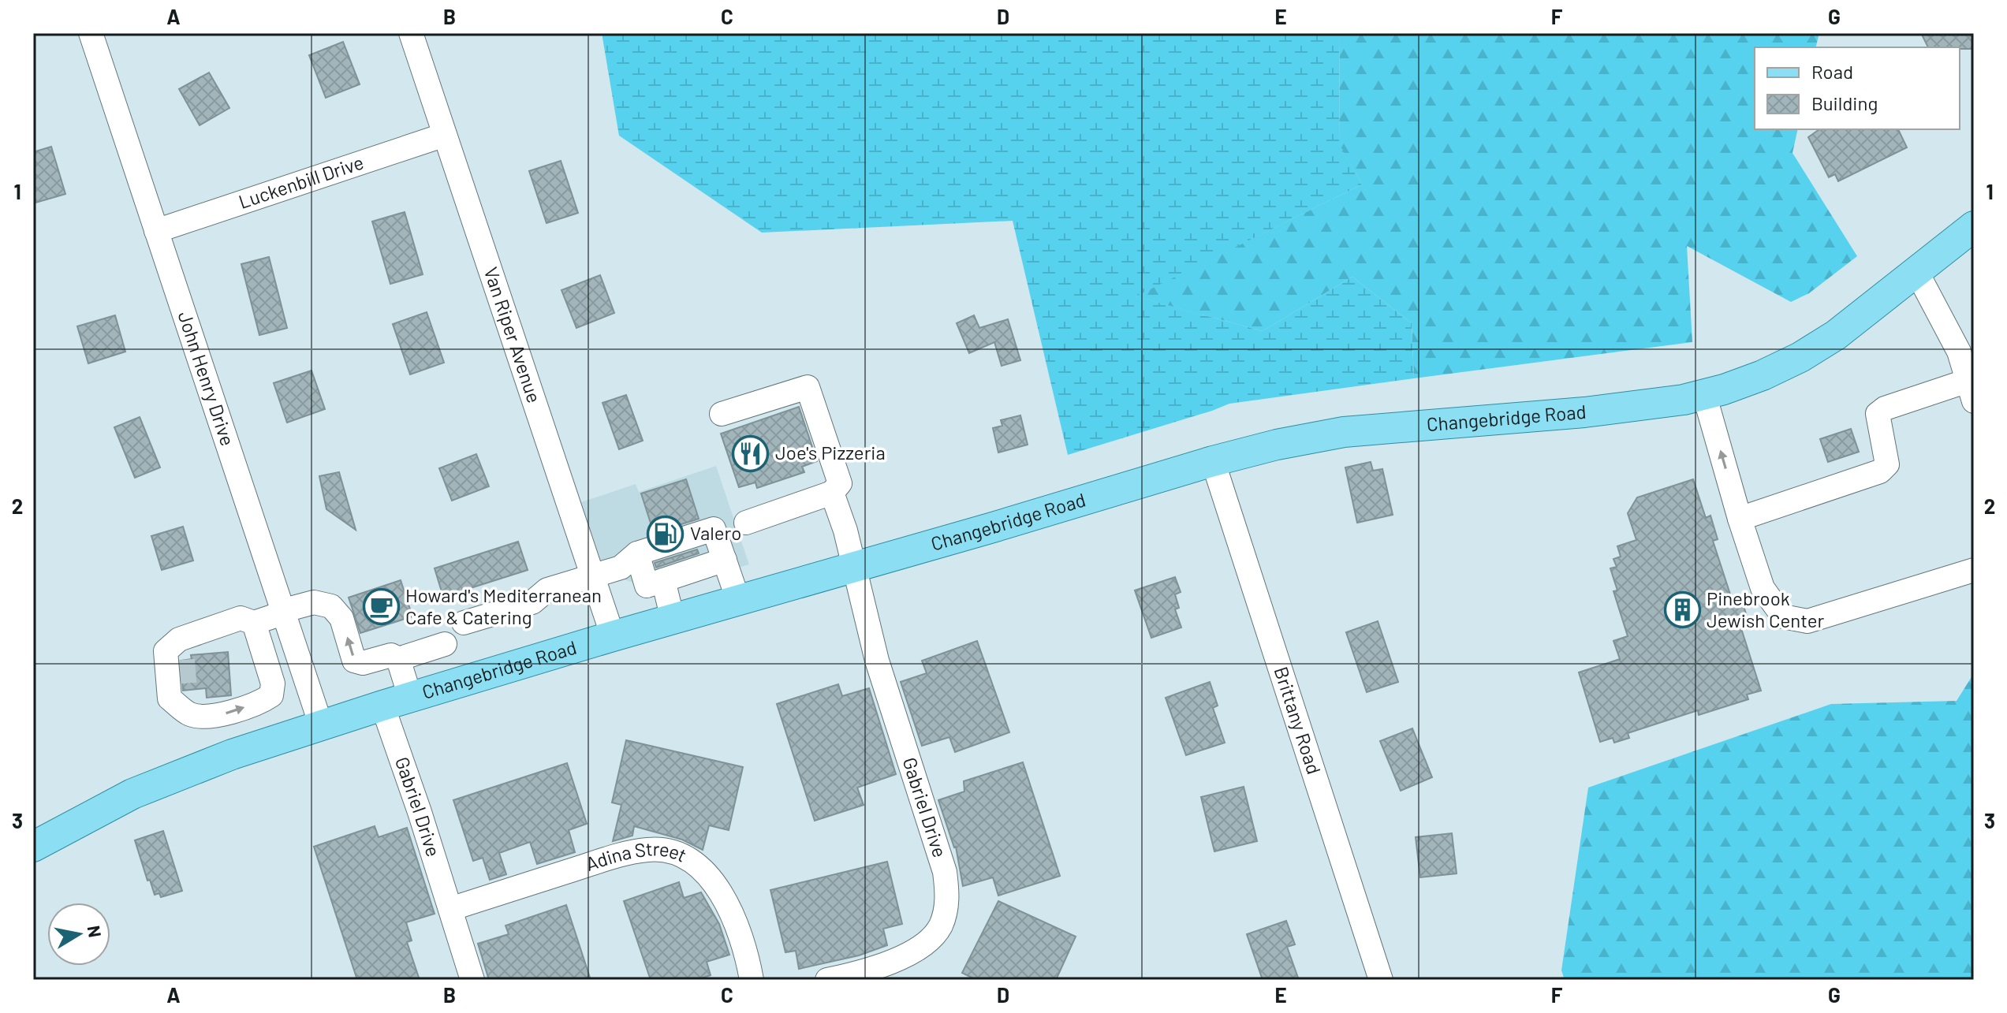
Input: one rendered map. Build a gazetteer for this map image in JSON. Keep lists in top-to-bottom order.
{
  "streets": {
    "main road": ["Changebridge Road"],
    "street": [
      "Luckenbill Drive",
      "Van Riper Avenue",
      "John Henry Drive",
      "Brittany Road",
      "Gabriel Drive",
      "Adina Street"
    ]
  },
  "crossings": [
    ["Luckenbill Drive", "Van Riper Avenue"],
    ["Luckenbill Drive", "John Henry Drive"],
    ["Van Riper Avenue", "Changebridge Road"],
    ["John Henry Drive", "Changebridge Road"],
    ["Changebridge Road", "Brittany Road"],
    ["Changebridge Road", "Gabriel Drive"],
    ["Gabriel Drive", "Adina Street"]
  ],
  "places": {
    "restaurant": ["Joe's Pizzeria"],
    "fuel station": ["Valero"],
    "cafe": ["Howard's Mediterranean Cafe & Catering"],
    "building": ["Pinebrook Jewish Center"]
  },
  "legend": ["Road", "Building"],
  "north": "right",
  "grid": {
    "columns": [
      "A",
      "B",
      "C",
      "D",
      "E",
      "F",
      "G"
    ],
    "rows": ["1", "2", "3"]
  }
}
